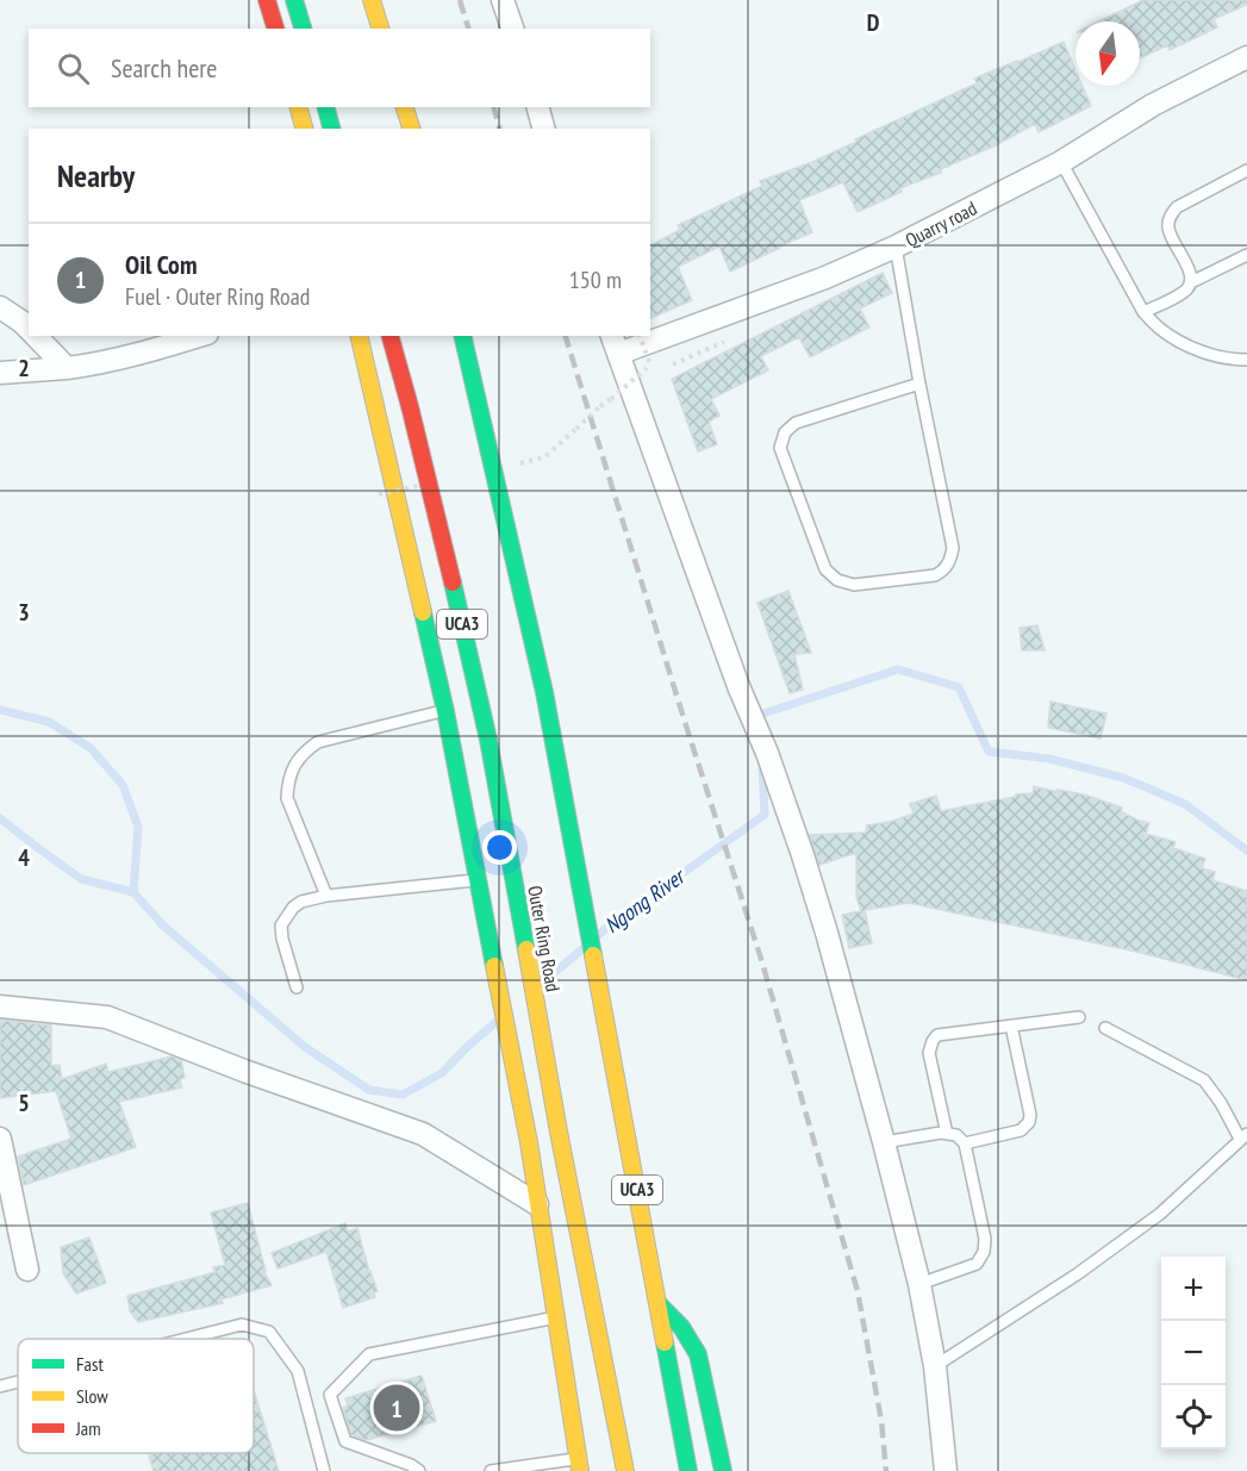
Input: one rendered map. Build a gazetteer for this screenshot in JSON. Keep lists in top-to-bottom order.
{
  "streets": {
    "main road": ["UCA3", "Outer Ring Road"],
    "street": ["Quarry road"]
  },
  "water": ["Ngong River"],
  "legend": ["Fast", "Slow", "Jam"],
  "north": "bottom",
  "page": {
    "search": "Search here",
    "heading": "Nearby",
    "list": [
      {
        "mark": "1",
        "name": "Oil Com",
        "note": "Fuel · Outer Ring Road",
        "value": "150 m"
      }
    ],
    "map_buttons": ["+", "−"],
    "pins": "1"
  },
  "grid": {
    "columns": ["D"],
    "rows": [
      "2",
      "3",
      "4",
      "5"
    ]
  }
}
